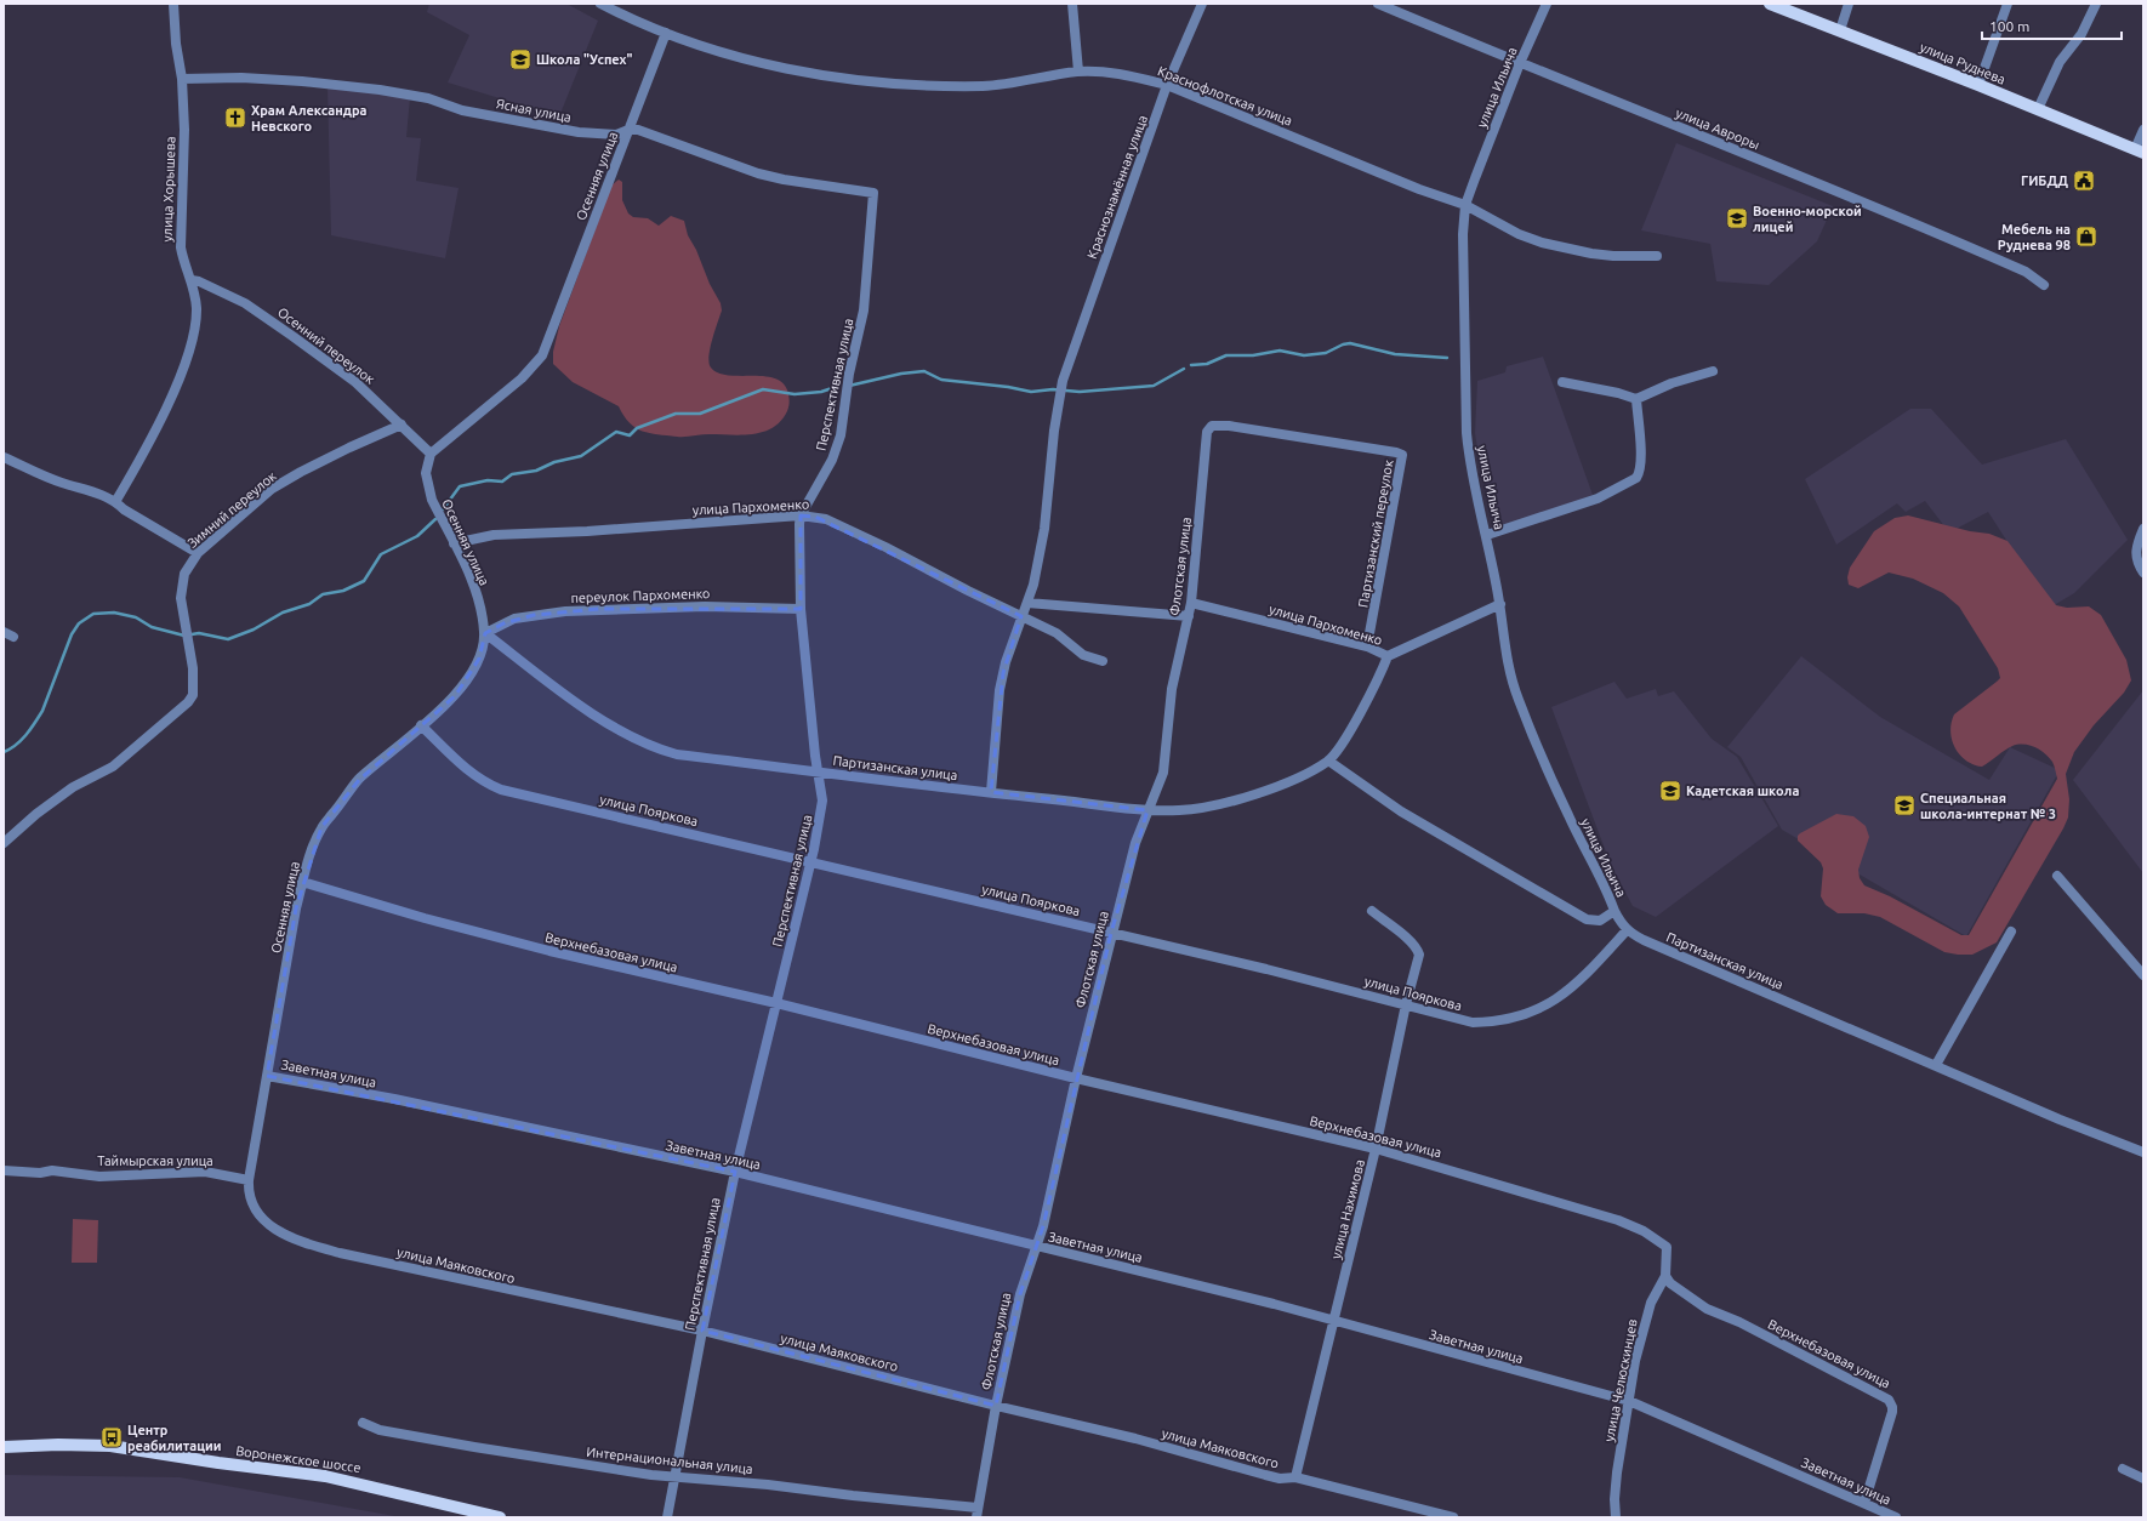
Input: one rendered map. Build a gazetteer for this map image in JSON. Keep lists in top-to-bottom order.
{
  "streets": {
    "main road": ["улица Руднева", "Воронежское шоссе"],
    "street": [
      "улица Ильича",
      "Краснофлотская улица",
      "Ясная улица",
      "улица Авроры",
      "Осенняя улица",
      "Краснознамённая улица",
      "улица Хорышева",
      "Осенний переулок",
      "Перспективная улица",
      "улица Пархоменко",
      "Зимний переулок",
      "Партизанский переулок",
      "Флотская улица",
      "переулок Пархоменко",
      "Партизанская улица",
      "улица Пояркова",
      "Верхнебазовая улица",
      "Заветная улица",
      "Таймырская улица",
      "улица Нахимова",
      "улица Маяковского",
      "улица Челюскинцев",
      "Интернациональная улица"
    ]
  },
  "crossings": [
    ["улица Ильича", "Краснофлотская улица"],
    ["улица Ильича", "улица Авроры"],
    ["улица Ильича", "улица Пархоменко"],
    ["улица Ильича", "Партизанская улица"],
    ["Краснофлотская улица", "Осенняя улица"],
    ["Краснофлотская улица", "Краснознамённая улица"],
    ["Ясная улица", "Осенняя улица"],
    ["Ясная улица", "улица Хорышева"],
    ["Ясная улица", "Перспективная улица"],
    ["Осенняя улица", "Осенний переулок"],
    ["Осенняя улица", "улица Пархоменко"],
    ["Осенняя улица", "переулок Пархоменко"],
    ["Осенняя улица", "Партизанская улица"],
    ["Осенняя улица", "улица Пояркова"],
    ["Осенняя улица", "Верхнебазовая улица"],
    ["Осенняя улица", "Заветная улица"],
    ["Осенняя улица", "Таймырская улица"],
    ["Осенняя улица", "улица Маяковского"],
    ["улица Хорышева", "Осенний переулок"],
    ["Осенний переулок", "Зимний переулок"],
    ["Перспективная улица", "улица Пархоменко"],
    ["Перспективная улица", "переулок Пархоменко"],
    ["Перспективная улица", "Партизанская улица"],
    ["Перспективная улица", "улица Пояркова"],
    ["Перспективная улица", "Верхнебазовая улица"],
    ["Перспективная улица", "Заветная улица"],
    ["Перспективная улица", "улица Маяковского"],
    ["Перспективная улица", "Интернациональная улица"],
    ["улица Пархоменко", "Партизанский переулок"],
    ["улица Пархоменко", "Флотская улица"],
    ["улица Пархоменко", "Партизанская улица"],
    ["Партизанский переулок", "Флотская улица"],
    ["Флотская улица", "Партизанская улица"],
    ["Флотская улица", "улица Пояркова"],
    ["Флотская улица", "Верхнебазовая улица"],
    ["Флотская улица", "Заветная улица"],
    ["Флотская улица", "улица Маяковского"],
    ["Флотская улица", "Интернациональная улица"],
    ["переулок Пархоменко", "Партизанская улица"],
    ["Партизанская улица", "улица Пояркова"],
    ["улица Пояркова", "улица Нахимова"],
    ["Верхнебазовая улица", "Заветная улица"],
    ["Верхнебазовая улица", "улица Нахимова"],
    ["Верхнебазовая улица", "улица Челюскинцев"],
    ["Заветная улица", "улица Нахимова"],
    ["Заветная улица", "улица Челюскинцев"],
    ["Таймырская улица", "улица Маяковского"],
    ["улица Нахимова", "улица Маяковского"]
  ],
  "places": {
    "school or university": [
      "Школа \"Успех\"",
      "Военно-морской лицей",
      "Кадетская школа",
      "Специальная школа-интернат № 3"
    ],
    "church": ["Храм Александра Невского"],
    "public building": ["ГИБДД"],
    "shop": ["Мебель на Руднева 98"],
    "bus stop": ["Центр реабилитации"]
  },
  "scale_bar": "100 m"
}
